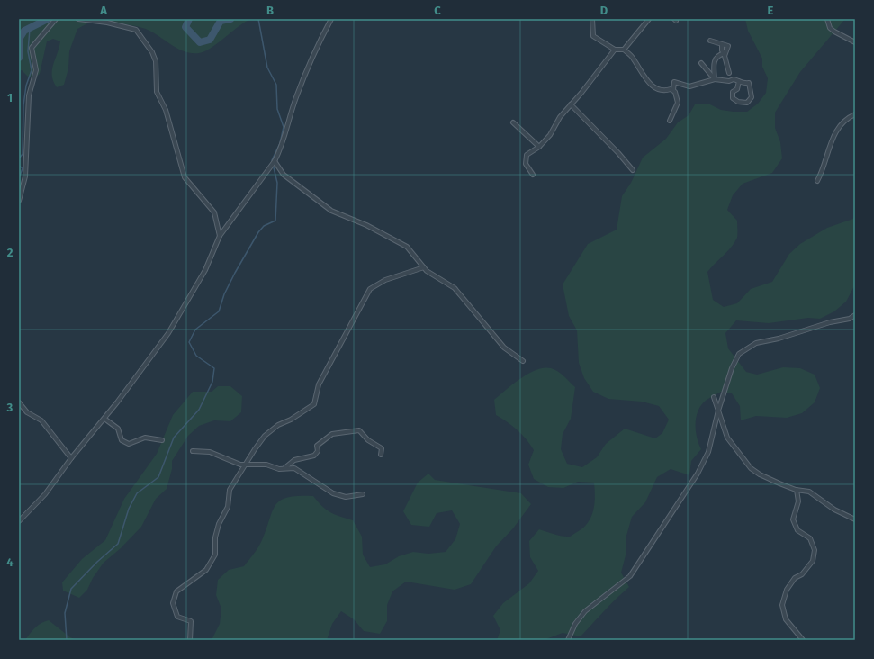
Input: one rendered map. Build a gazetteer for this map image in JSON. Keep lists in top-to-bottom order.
{
  "grid": {
    "columns": [
      "A",
      "B",
      "C",
      "D",
      "E"
    ],
    "rows": [
      "1",
      "2",
      "3",
      "4"
    ]
  }
}
